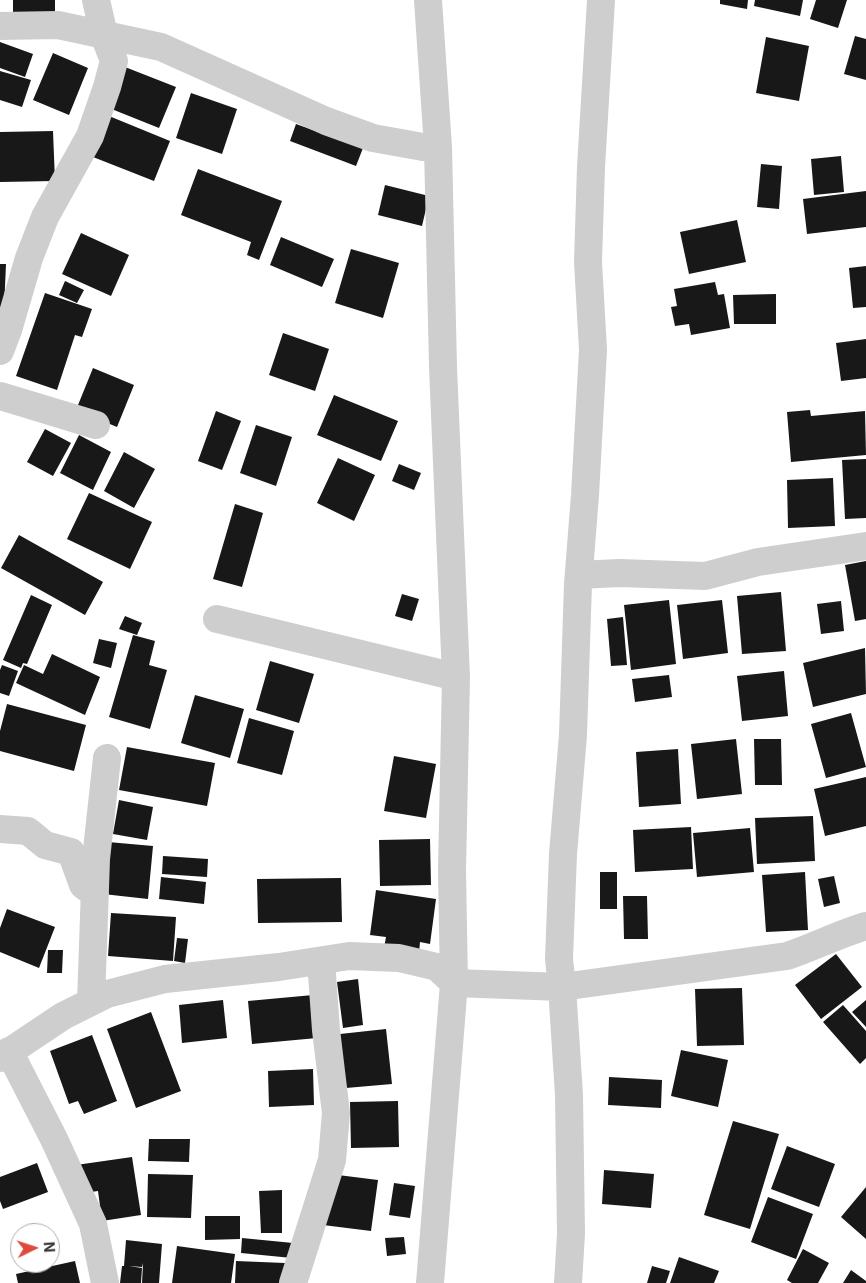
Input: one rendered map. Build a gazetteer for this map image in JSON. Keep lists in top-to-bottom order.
{
  "north": "right"
}
